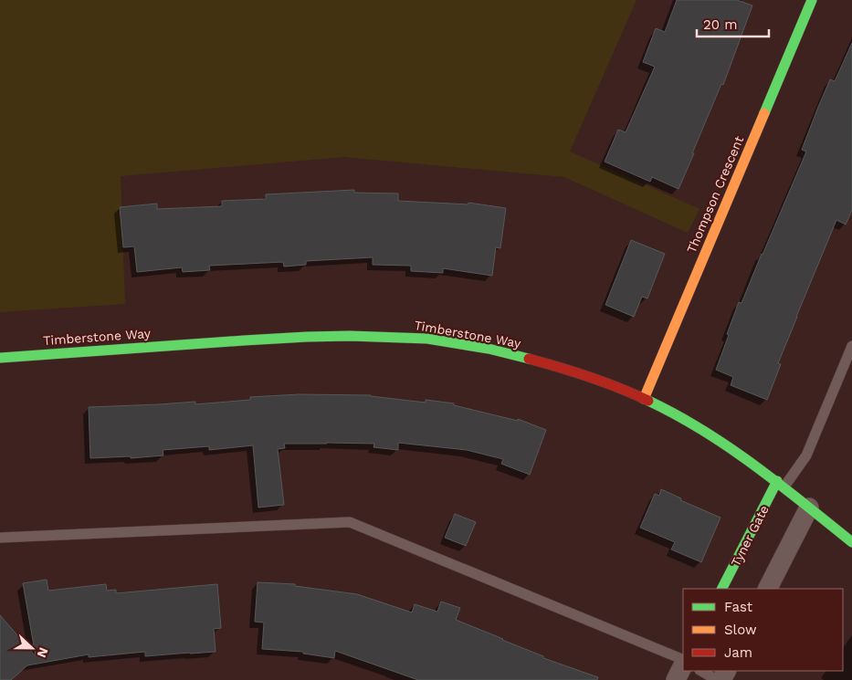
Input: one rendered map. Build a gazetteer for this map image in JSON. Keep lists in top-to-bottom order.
{
  "streets": {
    "street": ["Thompson Crescent", "Timberstone Way", "Tyner Gate"]
  },
  "crossings": [
    ["Thompson Crescent", "Timberstone Way"],
    ["Timberstone Way", "Tyner Gate"]
  ],
  "legend": ["Fast", "Slow", "Jam"],
  "scale_bar": "20 m",
  "north": "right"
}
